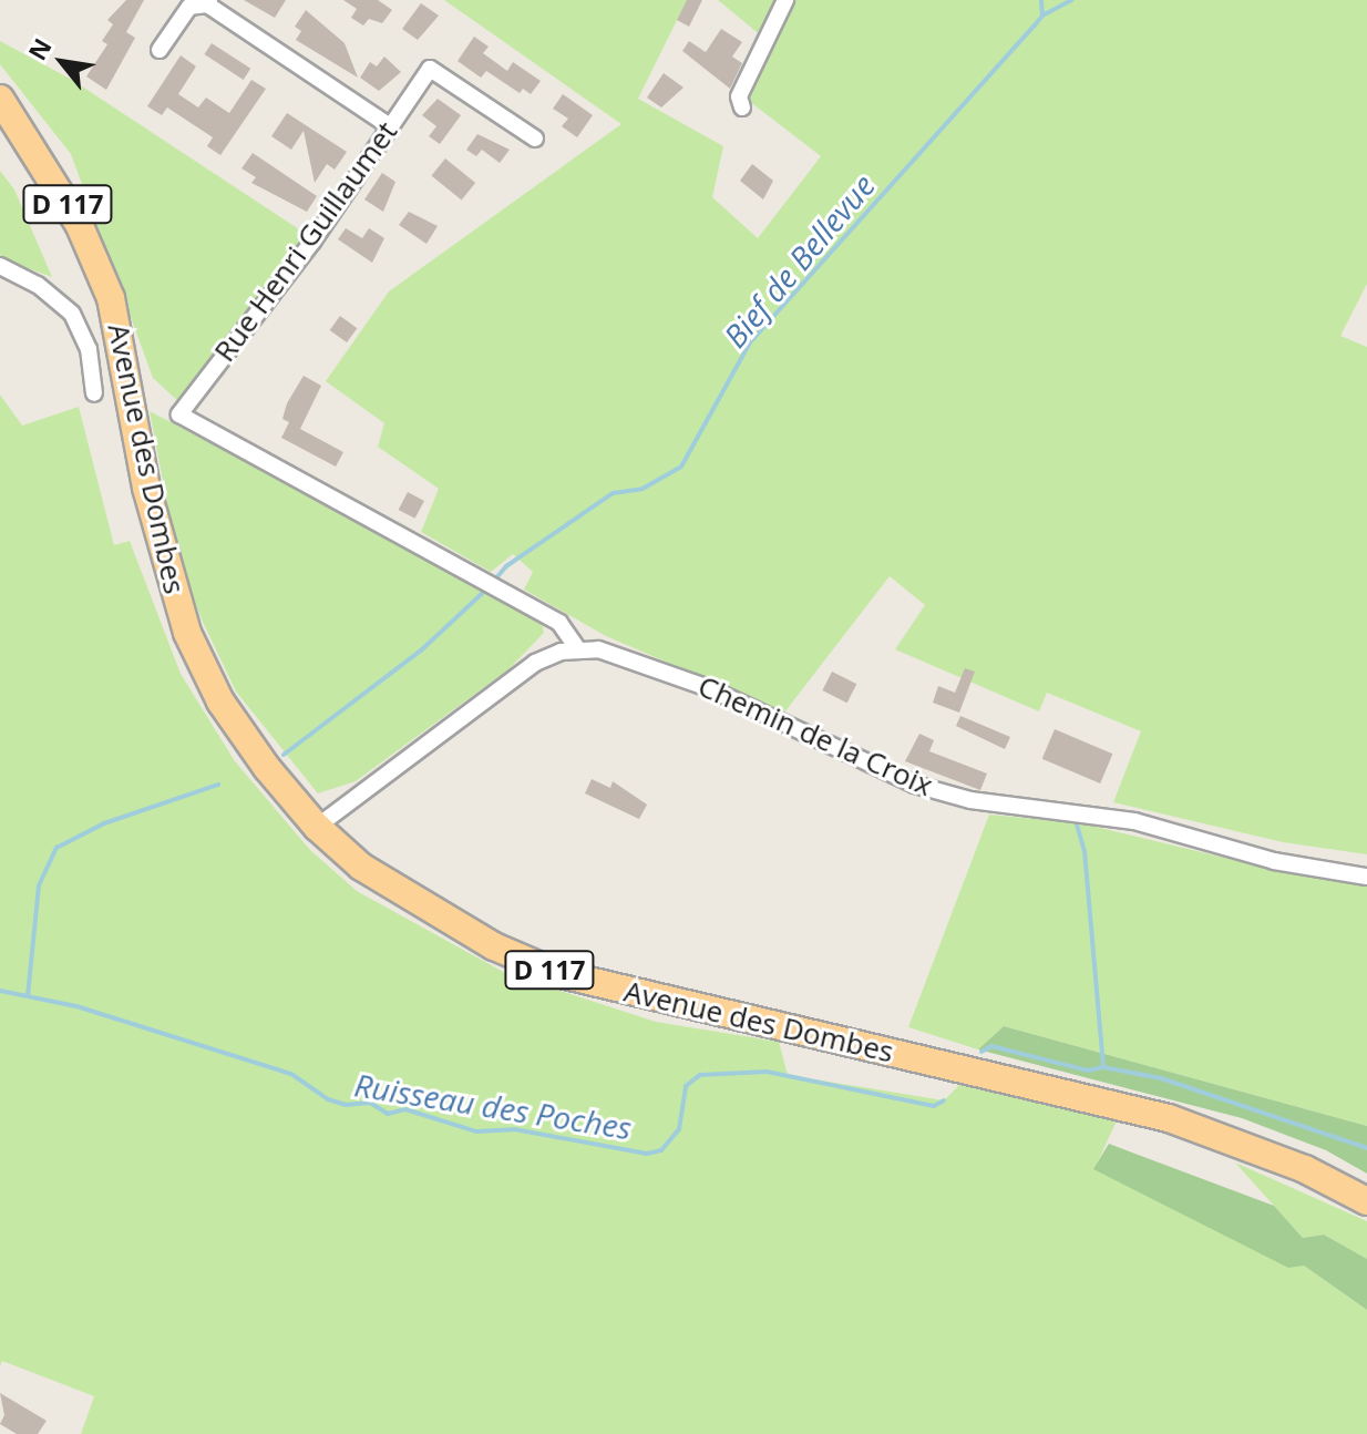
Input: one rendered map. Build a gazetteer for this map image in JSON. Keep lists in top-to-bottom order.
{
  "streets": {
    "main road": ["D 117", "Avenue des Dombes"],
    "street": ["Rue Henri Guillaumet", "Chemin de la Croix"]
  },
  "crossings": [
    ["Rue Henri Guillaumet", "Chemin de la Croix"],
    ["Avenue des Dombes", "Chemin de la Croix"]
  ],
  "water": ["Bief de Bellevue", "Ruisseau des Poches"],
  "north": "top left"
}
